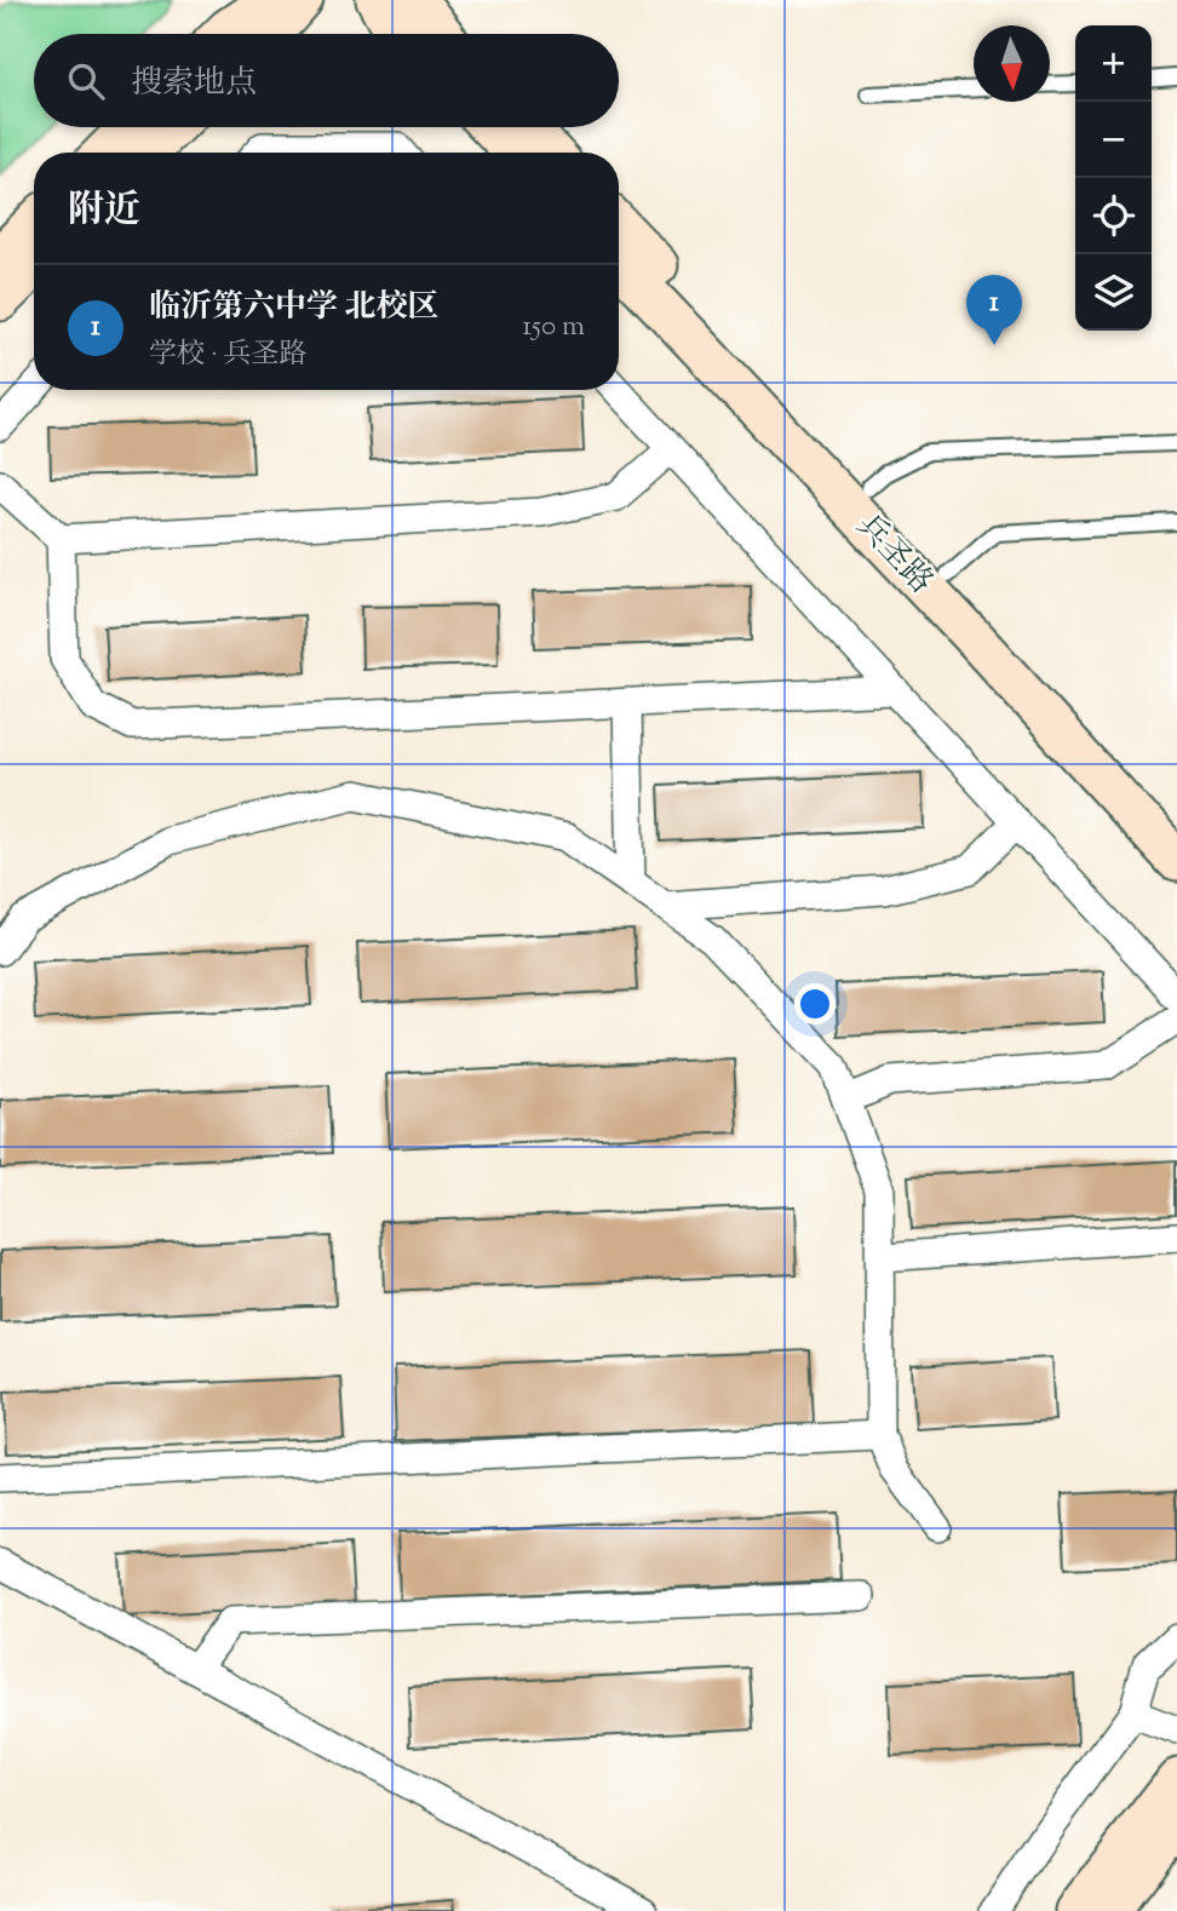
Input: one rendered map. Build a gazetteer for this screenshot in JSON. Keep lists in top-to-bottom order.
{
  "streets": {
    "main road": ["兵圣路"]
  },
  "north": "bottom",
  "page": {
    "map_buttons": ["+", "−"],
    "search": "搜索地点",
    "heading": "附近",
    "list": [
      {
        "mark": "1",
        "name": "临沂第六中学 北校区",
        "note": "学校 · 兵圣路",
        "value": "150 m"
      }
    ],
    "pins": "1"
  }
}
